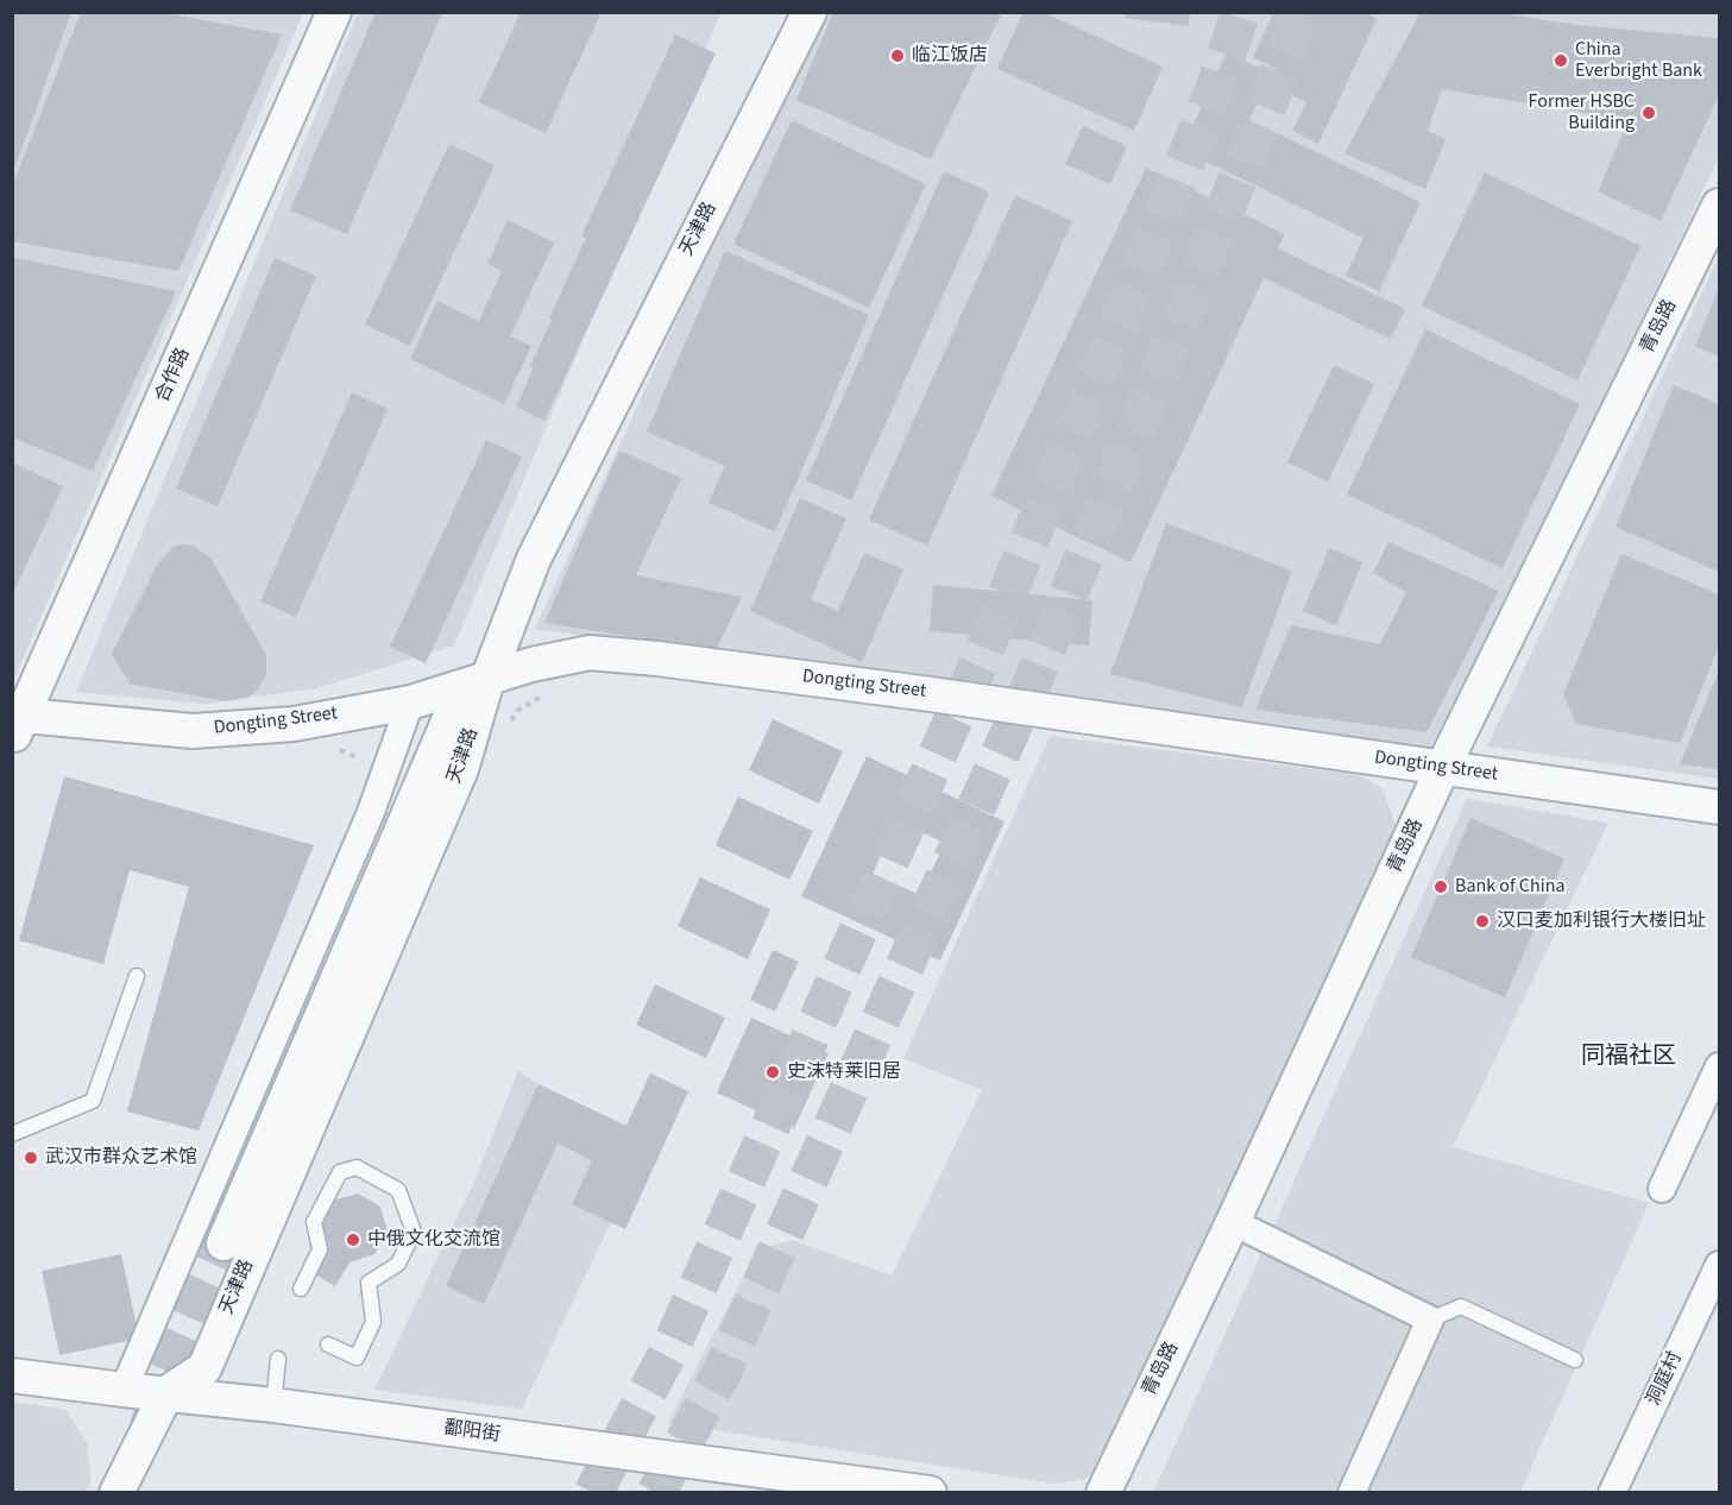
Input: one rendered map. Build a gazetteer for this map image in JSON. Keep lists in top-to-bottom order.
{
  "streets": {
    "street": [
      "天津路",
      "青岛路",
      "合作路",
      "Dongting Street",
      "洞庭村",
      "鄱阳街"
    ]
  },
  "crossings": [
    ["天津路", "Dongting Street"],
    ["天津路", "鄱阳街"],
    ["青岛路", "Dongting Street"],
    ["合作路", "Dongting Street"]
  ],
  "districts": ["同福社区"],
  "places": [
    "临江饭店",
    "China Everbright Bank",
    "Former HSBC Building",
    "Bank of China",
    "汉口麦加利银行大楼旧址",
    "史沫特莱旧居",
    "武汉市群众艺术馆",
    "中俄文化交流馆"
  ]
}
